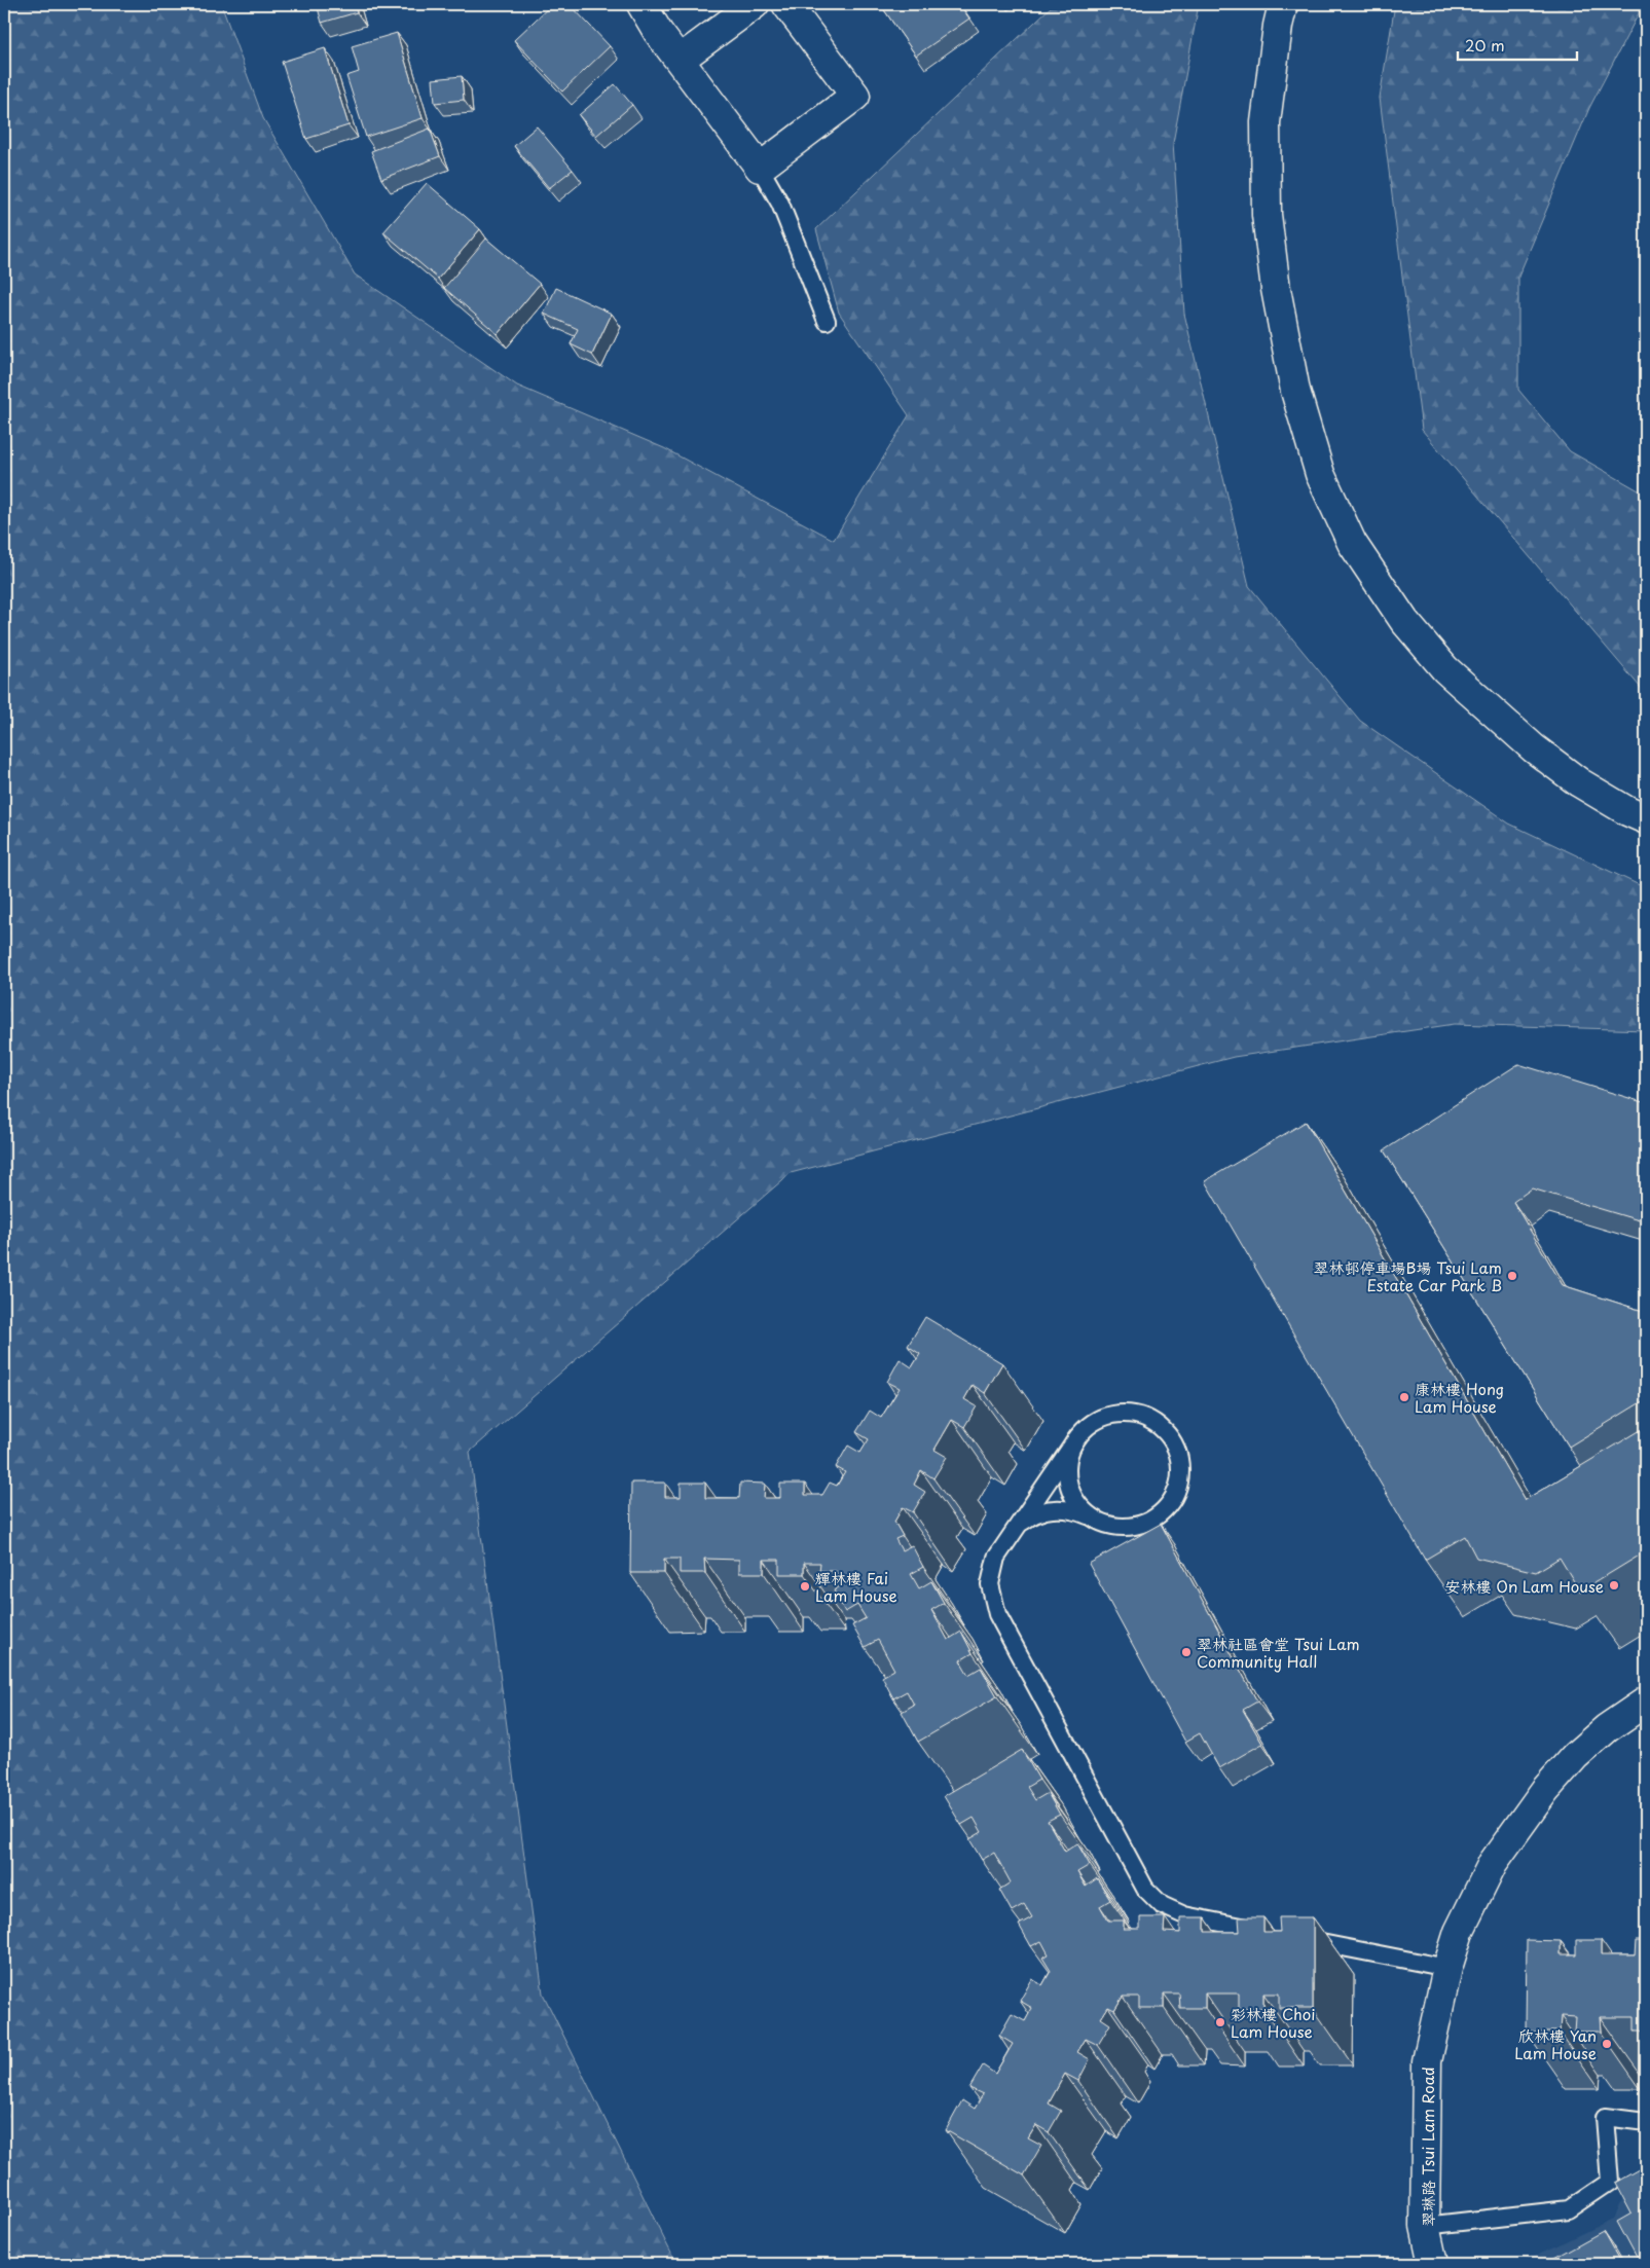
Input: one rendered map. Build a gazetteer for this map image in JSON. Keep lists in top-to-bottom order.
{
  "streets": {
    "street": ["翠琳路 Tsui Lam Road"]
  },
  "places": [
    "翠林邨停車場B場 Tsui Lam Estate Car Park B",
    "康林樓 Hong Lam House",
    "安林樓 On Lam House",
    "輝林樓 Fai Lam House",
    "翠林社區會堂 Tsui Lam Community Hall",
    "彩林樓 Choi Lam House",
    "欣林樓 Yan Lam House"
  ],
  "scale_bar": "20 m"
}
